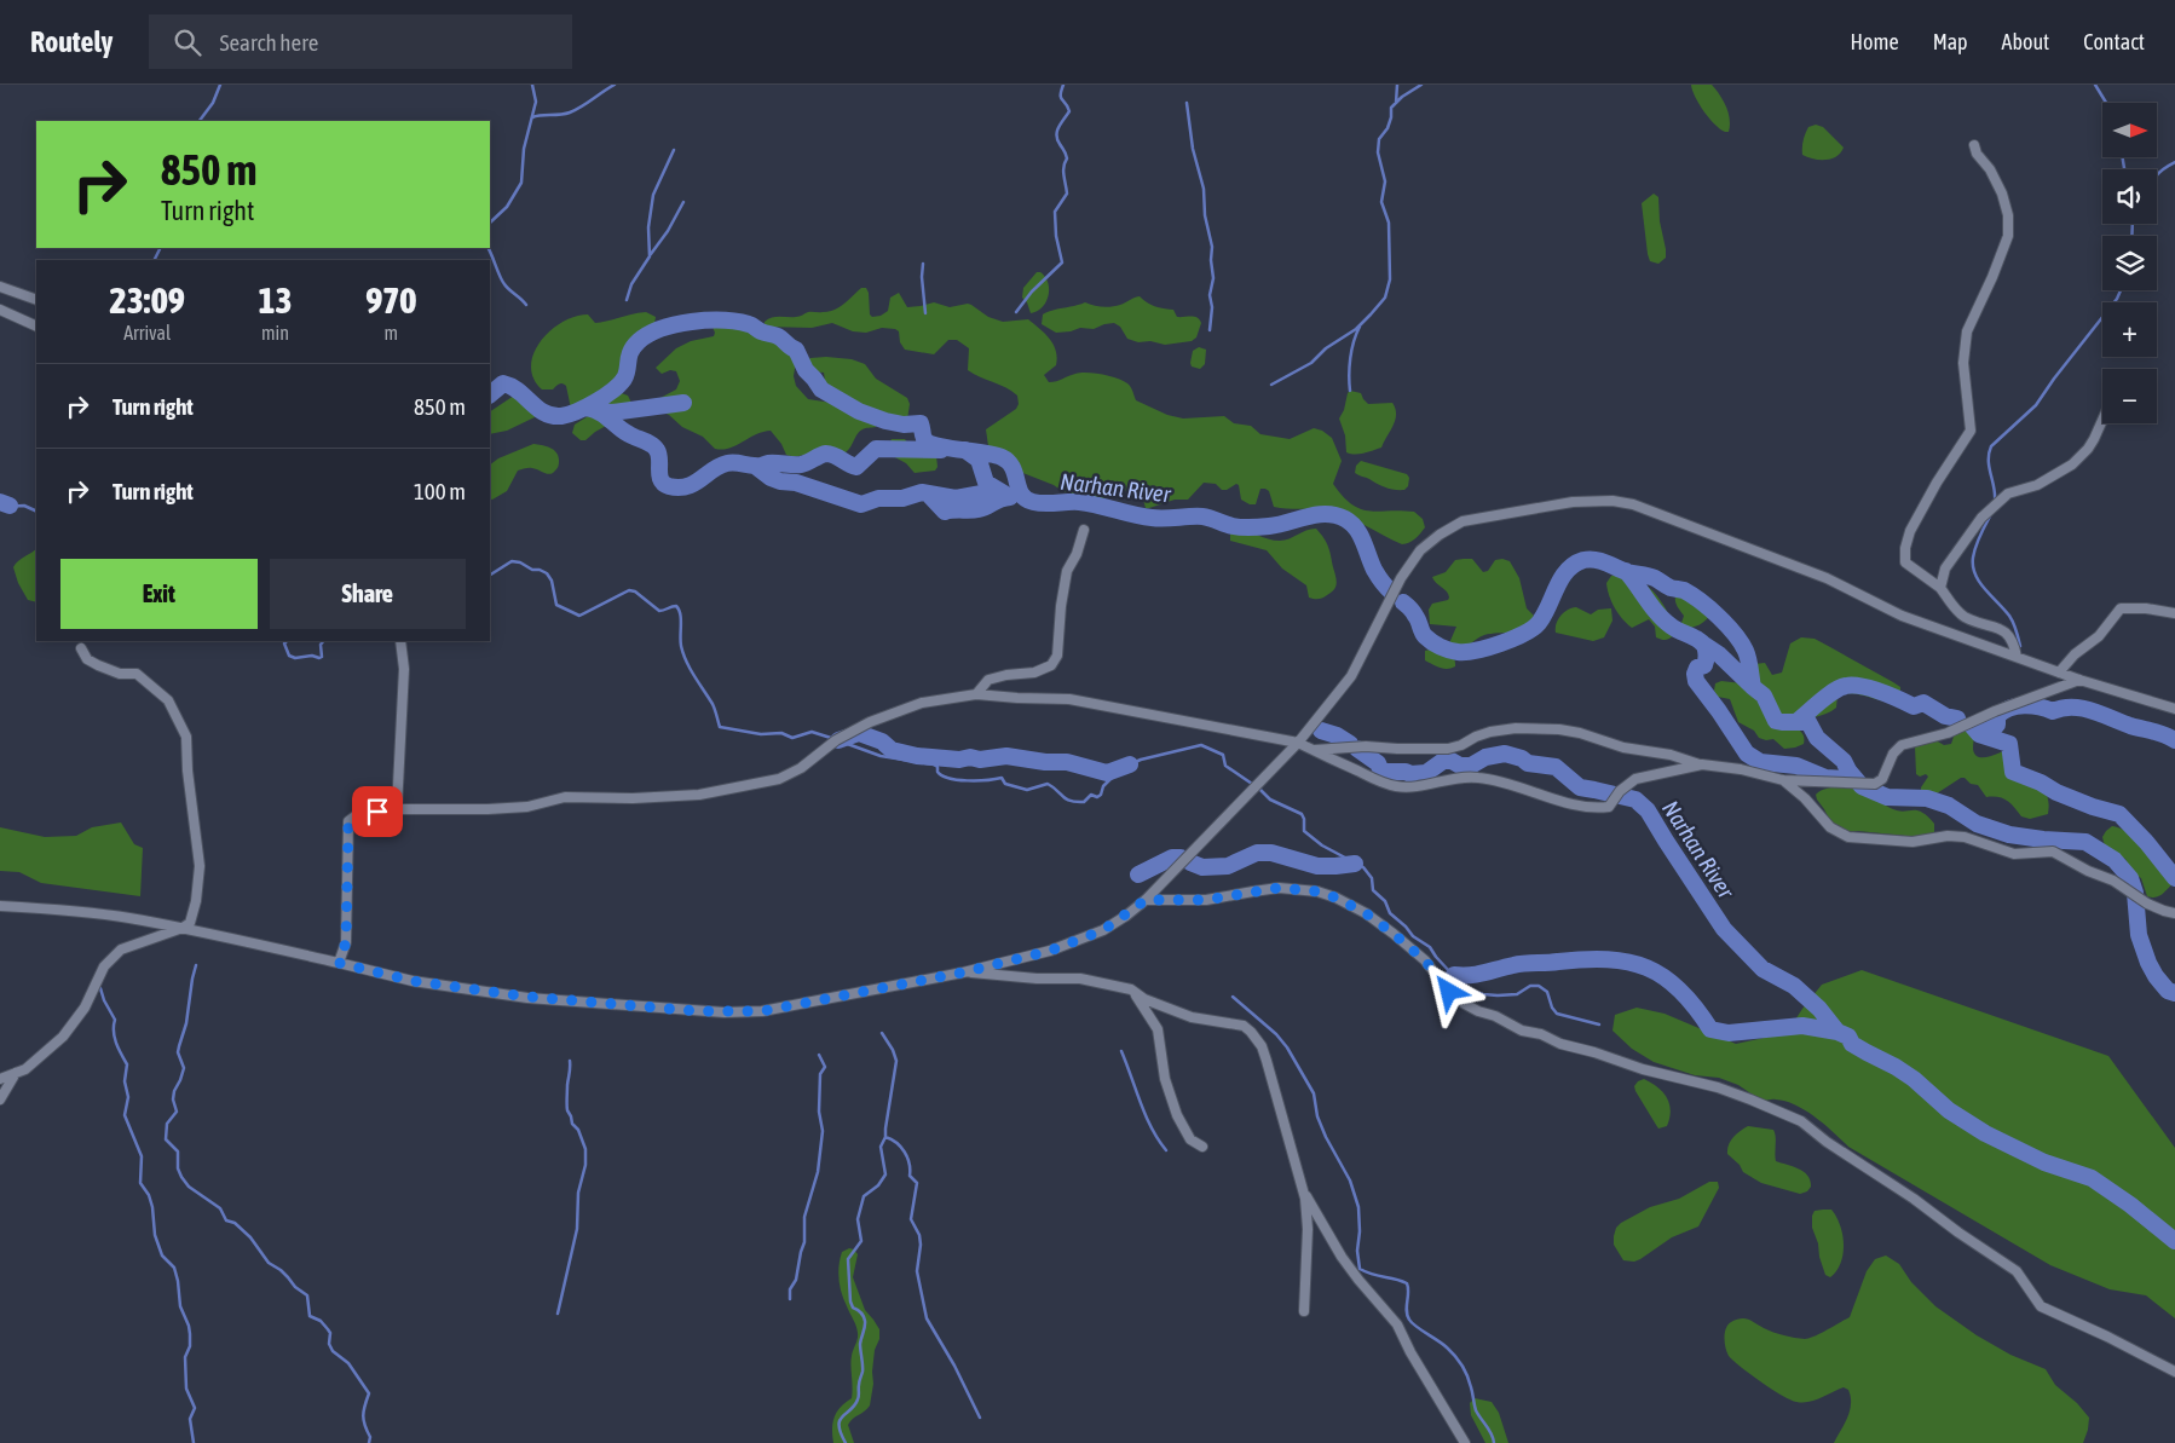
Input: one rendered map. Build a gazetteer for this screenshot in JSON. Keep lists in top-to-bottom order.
{
  "water": ["Narhan River"],
  "north": "right",
  "page": {
    "header": "Routely",
    "search": "Search here",
    "nav": [
      "Home",
      "Map",
      "About",
      "Contact"
    ],
    "map_buttons": ["+", "−"],
    "turn": ["850 m", "Turn right"],
    "eta": [
      "23:09",
      "Arrival",
      "13",
      "min",
      "970",
      "m"
    ],
    "list": [
      {
        "name": "Turn right",
        "value": "850 m"
      },
      {
        "name": "Turn right",
        "value": "100 m"
      }
    ],
    "buttons": ["Exit", "Share"]
  }
}
